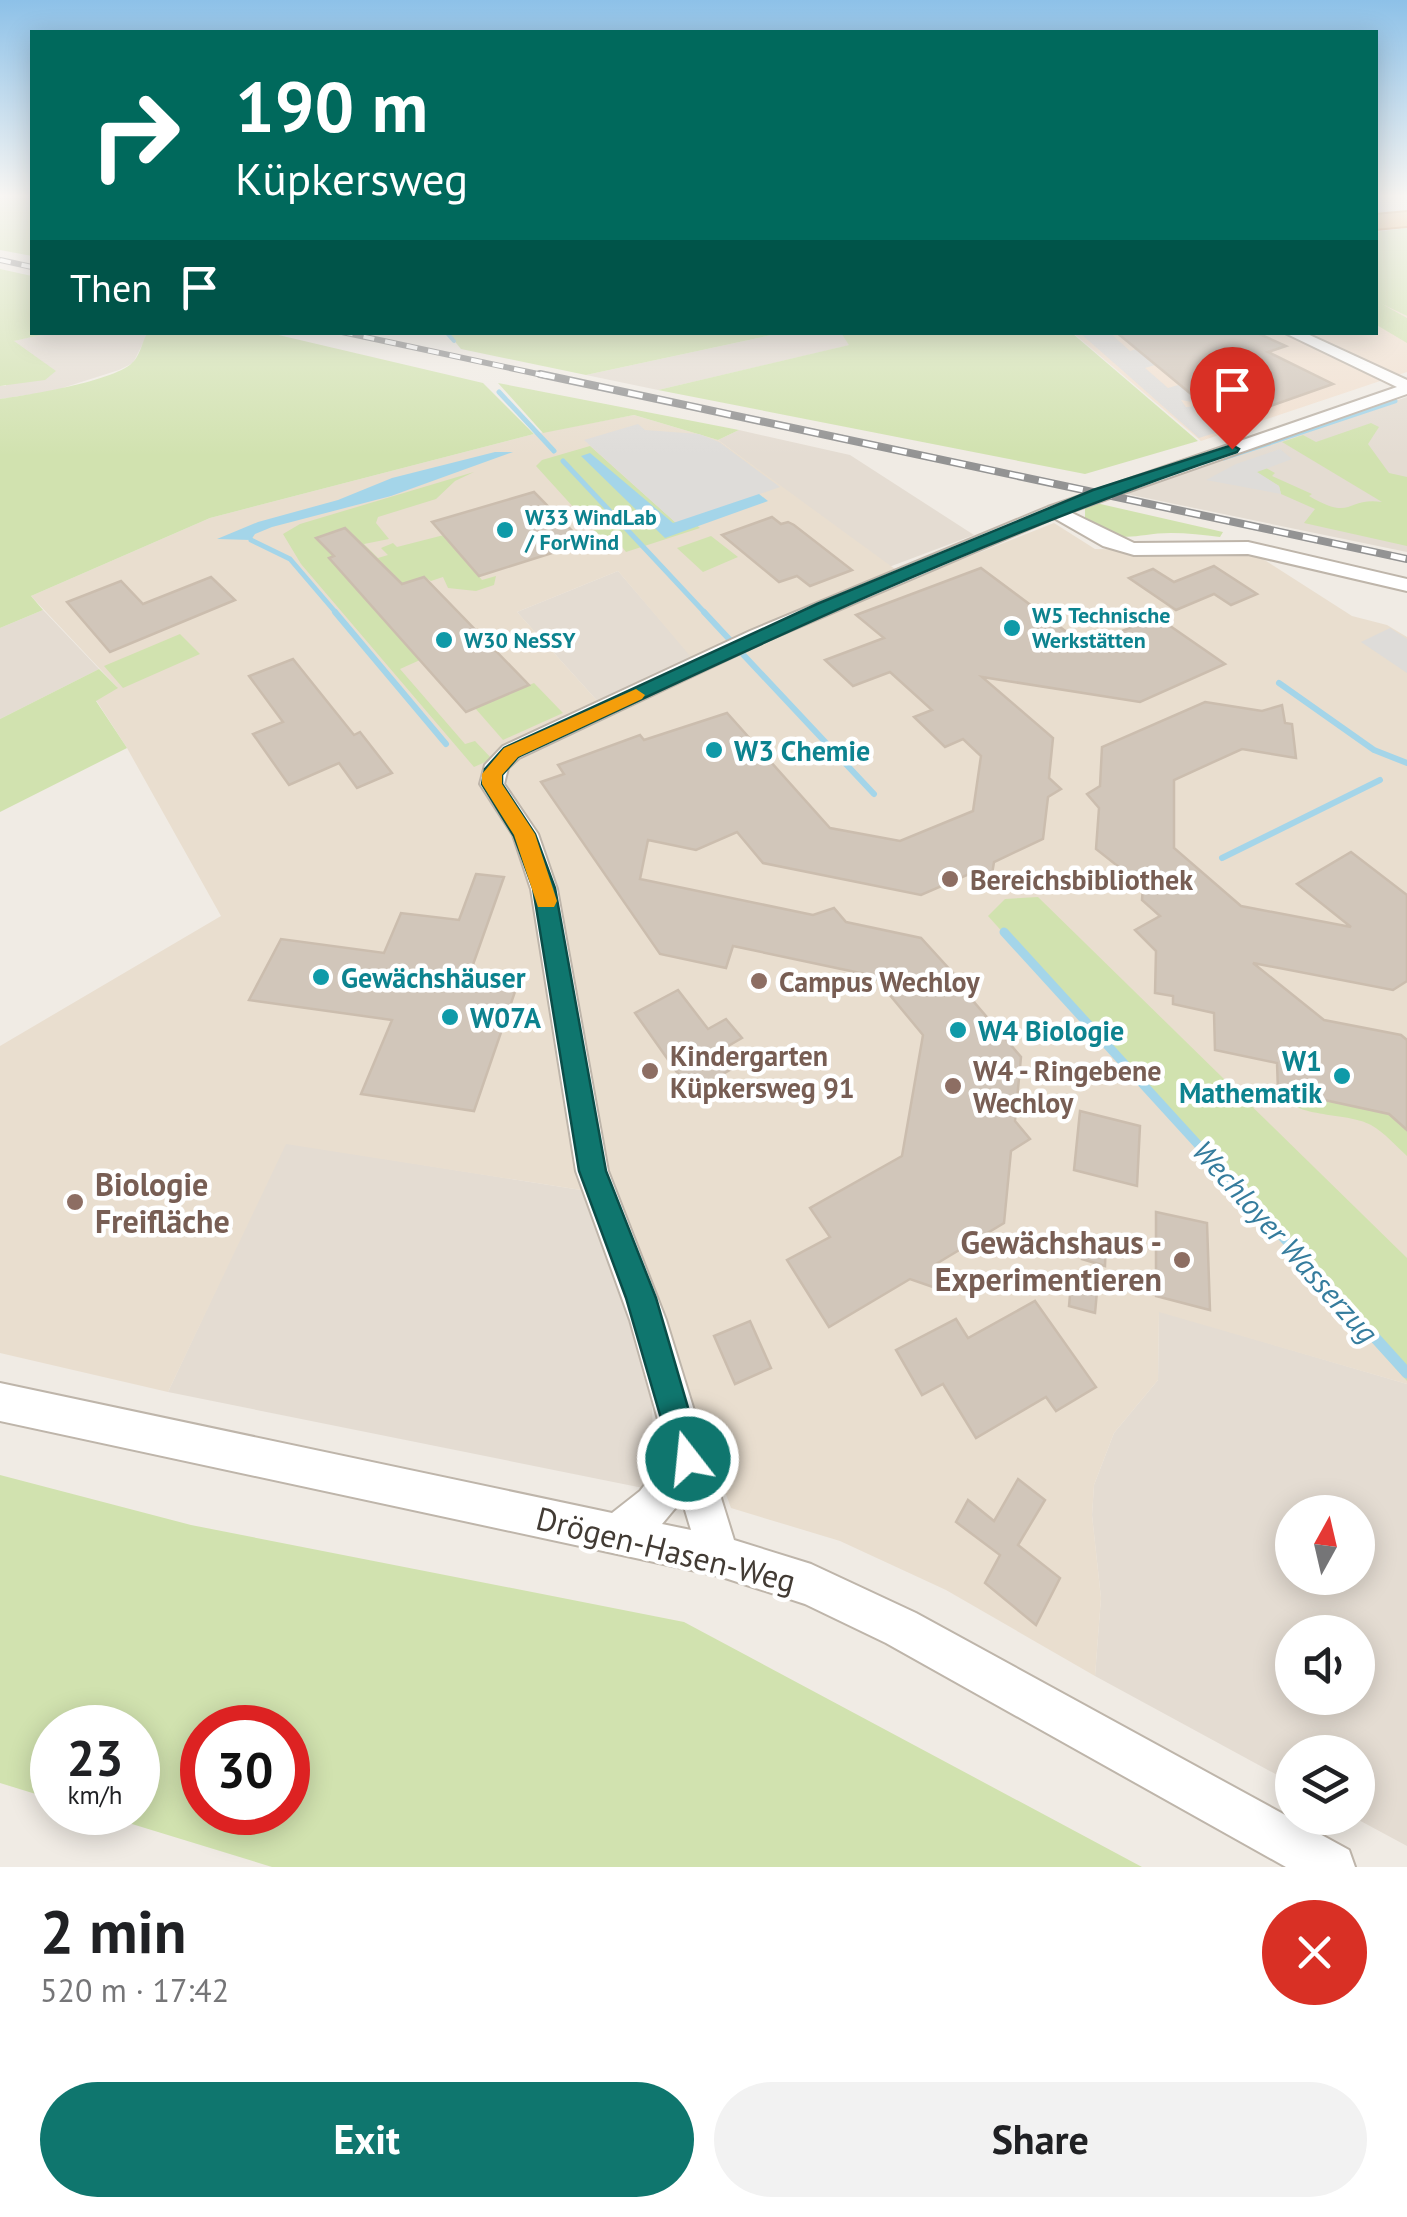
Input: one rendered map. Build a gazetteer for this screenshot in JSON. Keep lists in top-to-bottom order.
{
  "streets": {
    "street": ["Drögen-Hasen-Weg"]
  },
  "water": ["Wechloyer Wasserzug"],
  "places": [
    "W33 WindLab / ForWind",
    "W5 Technische Werkstätten",
    "W30 NeSSY",
    "W3 Chemie",
    "Bereichsbibliothek",
    "Gewächshäuser",
    "Campus Wechloy",
    "W07A",
    "W4 Biologie",
    "Kindergarten Küpkersweg 91",
    "W1 Mathematik",
    "W4 - Ringebene Wechloy",
    "Biologie Freifläche",
    "Gewächshaus - Experimentieren"
  ],
  "north": "top",
  "page": {
    "turn": ["190 m", "Küpkersweg"],
    "then": "Then",
    "speed": "23 km/h",
    "limit": "30",
    "heading": ["2 min", "520 m · 17:42"],
    "buttons": ["Exit", "Share"]
  }
}
